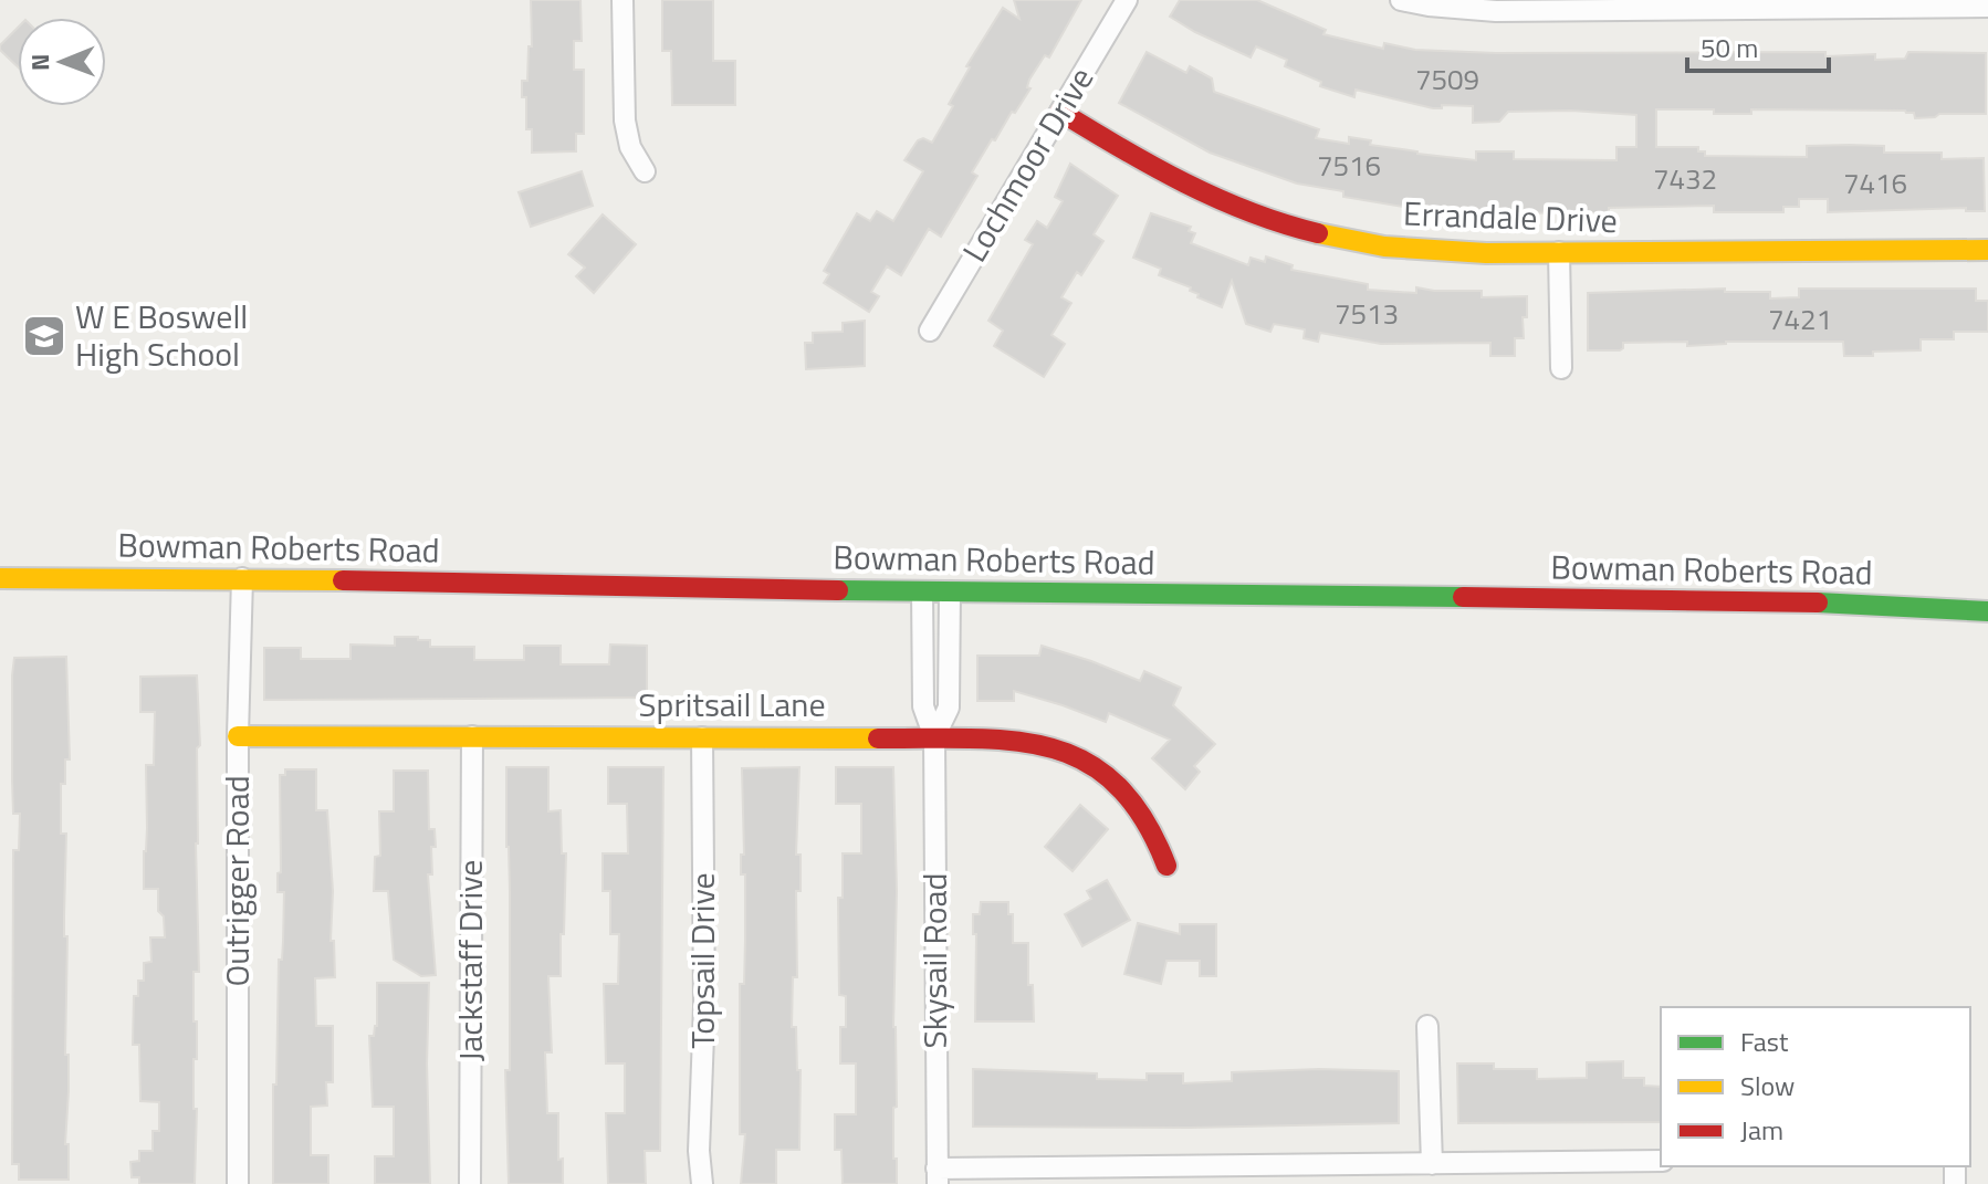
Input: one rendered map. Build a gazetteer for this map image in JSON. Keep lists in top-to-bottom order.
{
  "streets": {
    "street": [
      "Lochmoor Drive",
      "Errandale Drive",
      "Bowman Roberts Road",
      "Spritsail Lane",
      "Outrigger Road",
      "Jackstaff Drive",
      "Topsail Drive",
      "Skysail Road"
    ]
  },
  "crossings": [
    ["Lochmoor Drive", "Errandale Drive"],
    ["Bowman Roberts Road", "Outrigger Road"],
    ["Bowman Roberts Road", "Skysail Road"],
    ["Spritsail Lane", "Outrigger Road"],
    ["Spritsail Lane", "Jackstaff Drive"],
    ["Spritsail Lane", "Topsail Drive"],
    ["Spritsail Lane", "Skysail Road"]
  ],
  "places": {
    "school or university": ["W E Boswell High School"]
  },
  "house_numbers": [
    "7509",
    "7516",
    "7432",
    "7416",
    "7513",
    "7421"
  ],
  "legend": ["Fast", "Slow", "Jam"],
  "scale_bar": "50 m",
  "north": "left"
}
